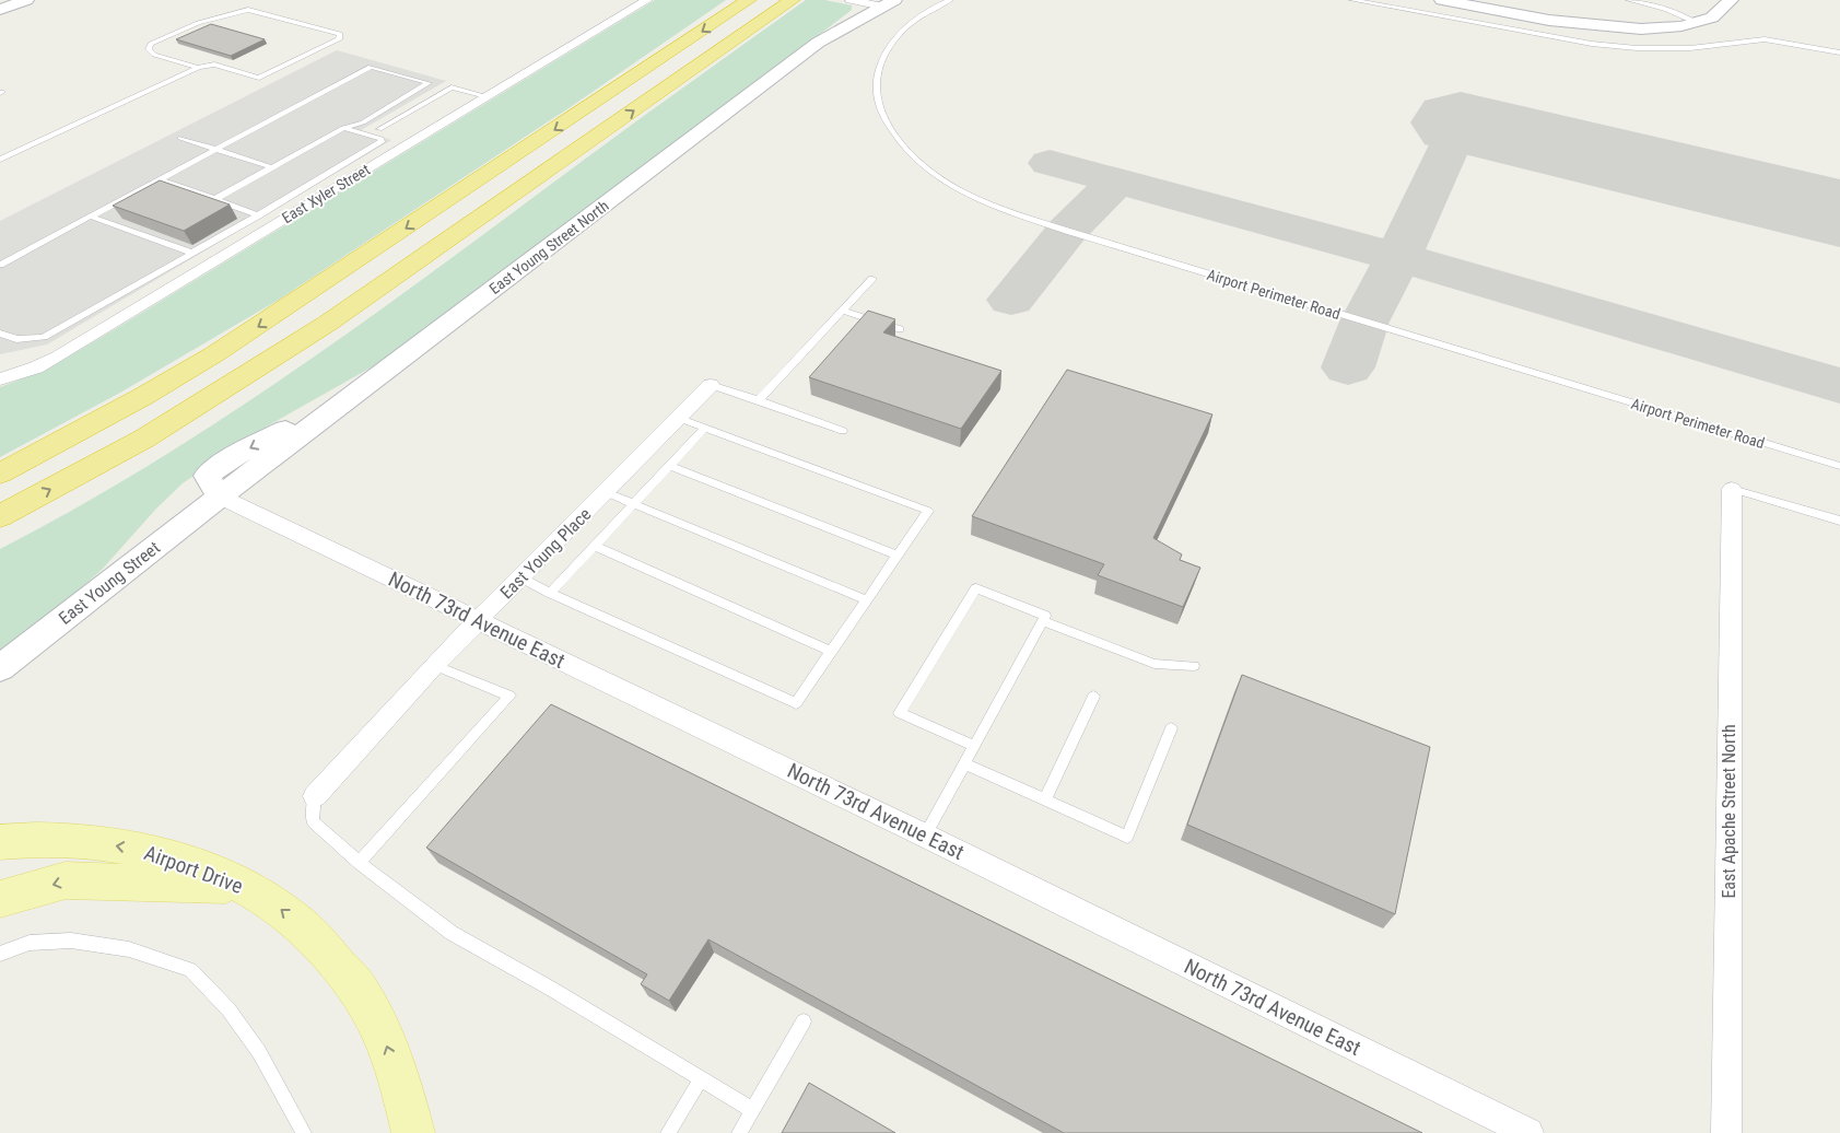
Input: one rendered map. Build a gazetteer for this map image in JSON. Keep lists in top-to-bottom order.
{
  "streets": {
    "main road": ["Airport Drive"],
    "street": [
      "East Xyler Street",
      "East Young Street North",
      "East Young Place",
      "East Young Street",
      "North 73rd Avenue East",
      "East Apache Street North"
    ],
    "lane": ["Airport Perimeter Road"]
  },
  "crossings": [
    ["East Young Street North", "East Young Street"],
    ["East Young Street North", "North 73rd Avenue East"],
    ["East Young Place", "North 73rd Avenue East"],
    ["East Young Street", "North 73rd Avenue East"]
  ],
  "one_way": ["Airport Drive"]
}
